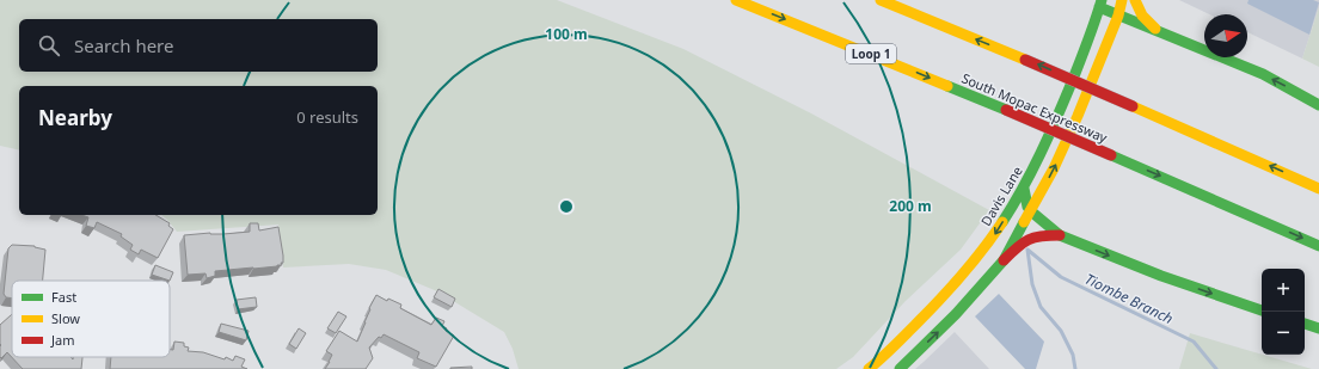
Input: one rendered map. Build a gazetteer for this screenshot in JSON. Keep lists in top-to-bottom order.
{
  "streets": {
    "main road": ["Loop 1", "South Mopac Expressway", "Davis Lane"]
  },
  "water": ["Tiombe Branch"],
  "legend": ["Fast", "Slow", "Jam"],
  "north": "right",
  "page": {
    "search": "Search here",
    "heading": ["Nearby", "0 results"],
    "map_buttons": ["+", "−"]
  },
  "rings": ["100 m", "200 m"]
}
